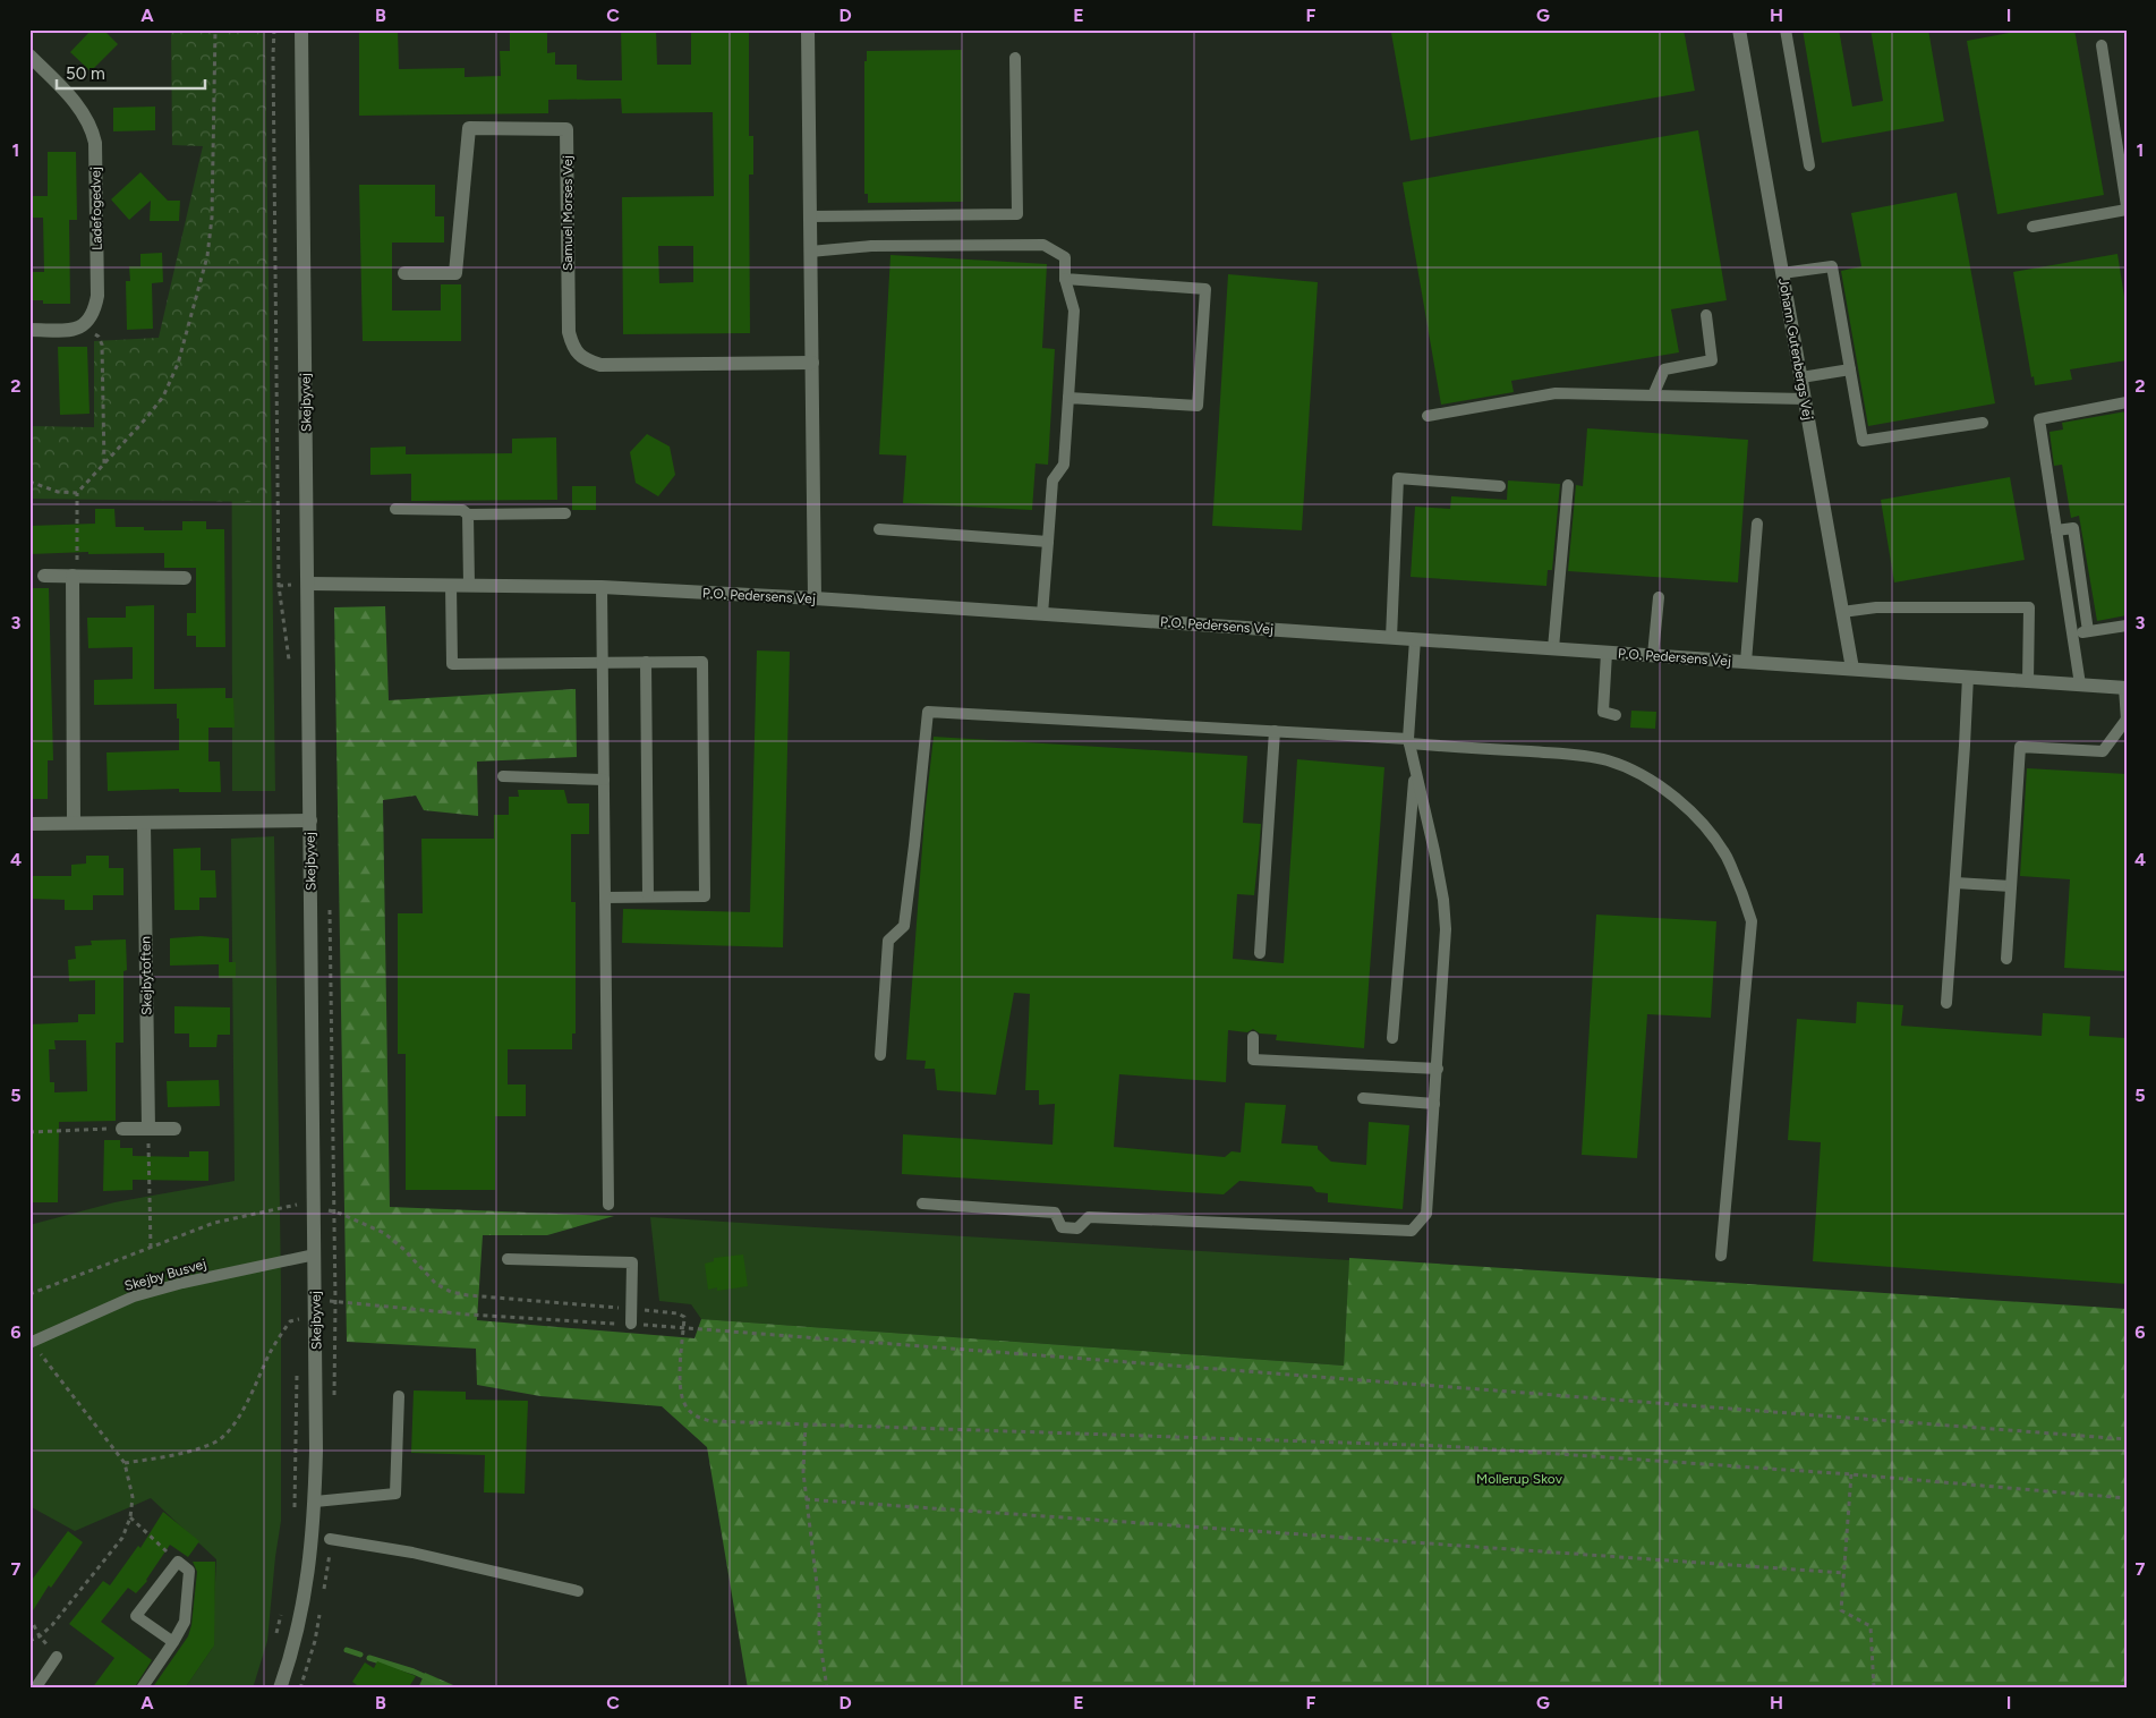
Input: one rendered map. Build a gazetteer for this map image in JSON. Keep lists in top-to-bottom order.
{
  "streets": {
    "street": [
      "Ladefogedvej",
      "Samuel Morses Vej",
      "Johann Gutenbergs Vej",
      "Skejbyvej",
      "P.O. Pedersens Vej",
      "Skejbytoften"
    ],
    "lane": ["Skejby Busvej"]
  },
  "crossings": [
    ["Johann Gutenbergs Vej", "P.O. Pedersens Vej"],
    ["Skejbyvej", "P.O. Pedersens Vej"],
    ["Skejbyvej", "Skejby Busvej"]
  ],
  "parks": ["Mollerup Skov"],
  "scale_bar": "50 m",
  "grid": {
    "columns": [
      "A",
      "B",
      "C",
      "D",
      "E",
      "F",
      "G",
      "H",
      "I"
    ],
    "rows": [
      "1",
      "2",
      "3",
      "4",
      "5",
      "6",
      "7"
    ]
  }
}
